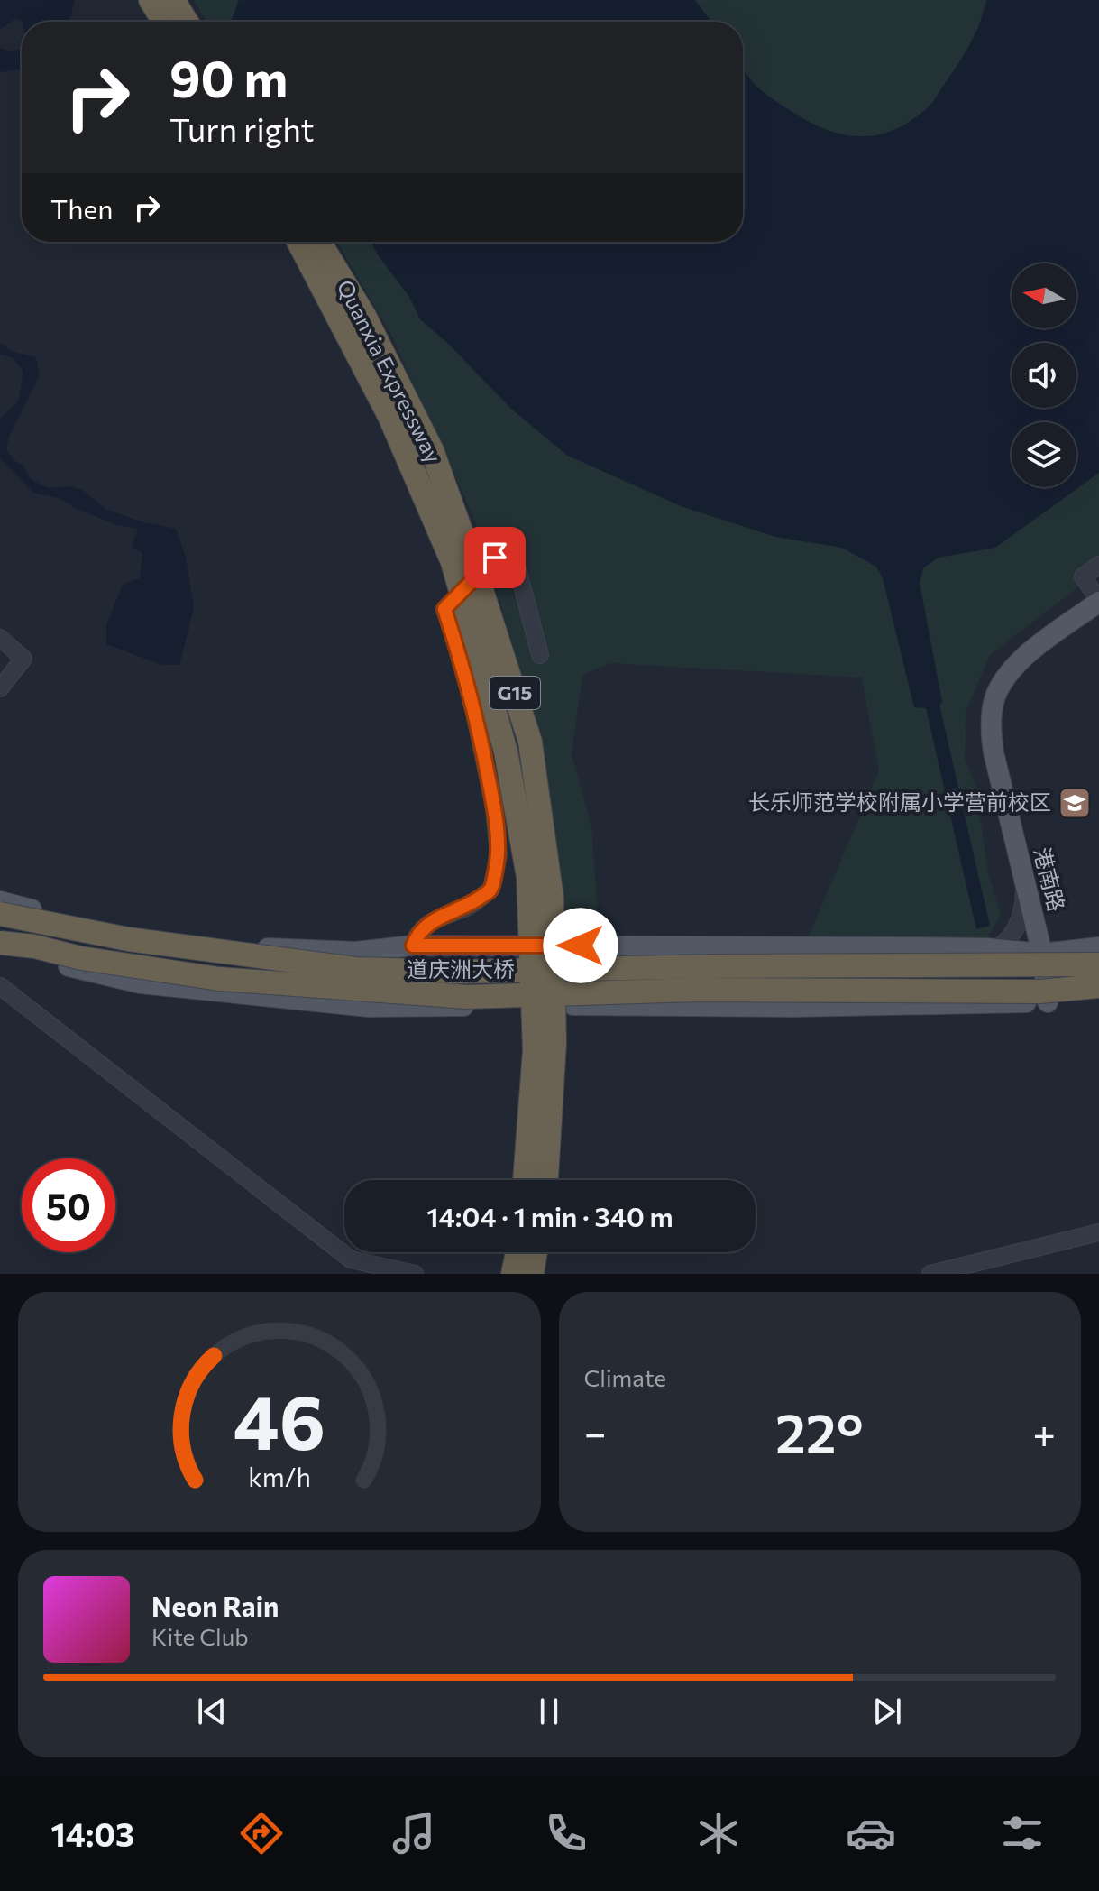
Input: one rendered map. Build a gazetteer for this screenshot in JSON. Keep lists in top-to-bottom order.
{
  "streets": {
    "highway": ["Quanxia Expressway", "G15", "道庆洲大桥"],
    "main road": ["港南路"]
  },
  "places": {
    "school or university": ["长乐师范学校附属小学营前校区"]
  },
  "north": "left",
  "page": {
    "turn": ["90 m", "Turn right"],
    "then": "Then",
    "limit": "50",
    "trip": "14:04 · 1 min · 340 m",
    "tile": "Climate",
    "heat": ["−", "22°", "+"],
    "song": ["Neon Rain", "Kite Club"],
    "tabs": "14:03",
    "gauge": ["46", "km/h"]
  }
}
